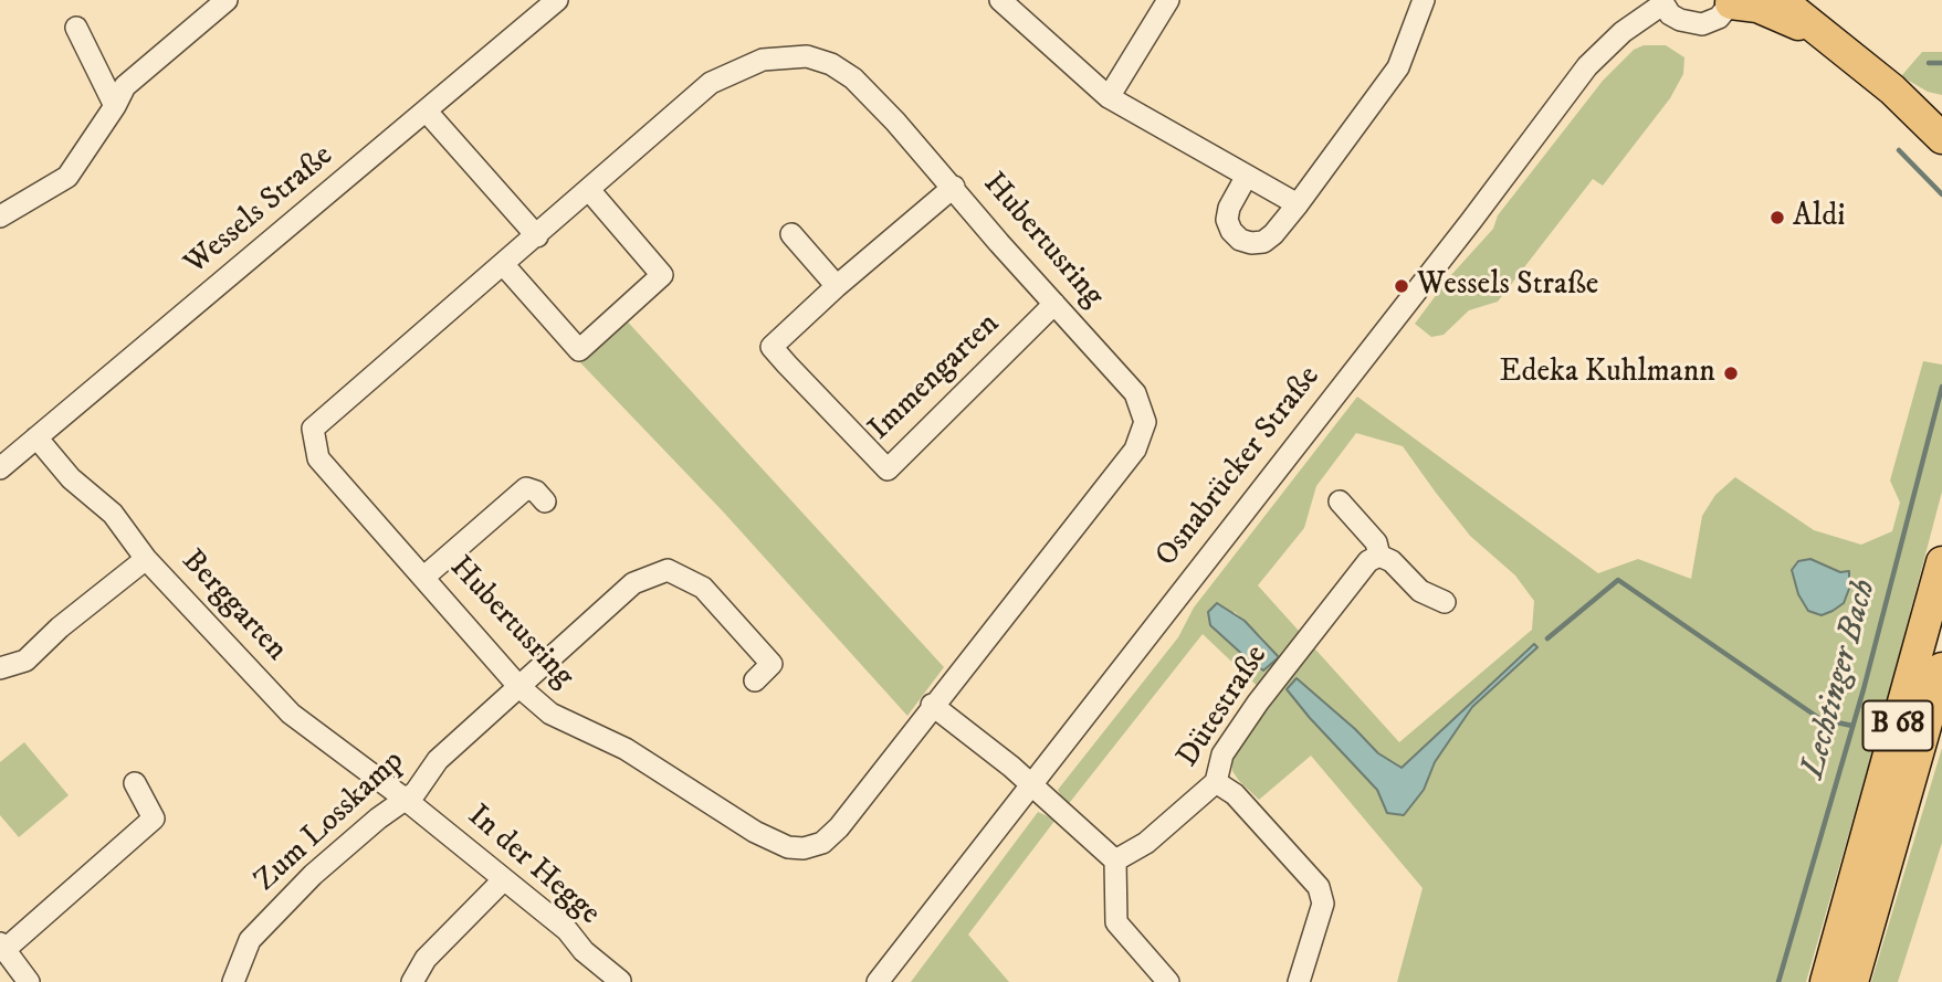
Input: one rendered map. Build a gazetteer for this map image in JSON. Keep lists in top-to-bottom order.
{
  "streets": {
    "highway": ["B 68"],
    "street": [
      "Wessels Straße",
      "Hubertusring",
      "Immengarten",
      "Osnabrücker Straße",
      "Berggarten",
      "Dütestraße",
      "Zum Losskamp",
      "In der Hegge"
    ]
  },
  "crossings": [
    ["Wessels Straße", "Berggarten"],
    ["Hubertusring", "Immengarten"],
    ["Hubertusring", "Zum Losskamp"],
    ["Berggarten", "Zum Losskamp"],
    ["Berggarten", "In der Hegge"],
    ["Zum Losskamp", "In der Hegge"]
  ],
  "water": ["Lechtinger Bach"],
  "places": ["Aldi", "Wessels Straße", "Edeka Kuhlmann"]
}
